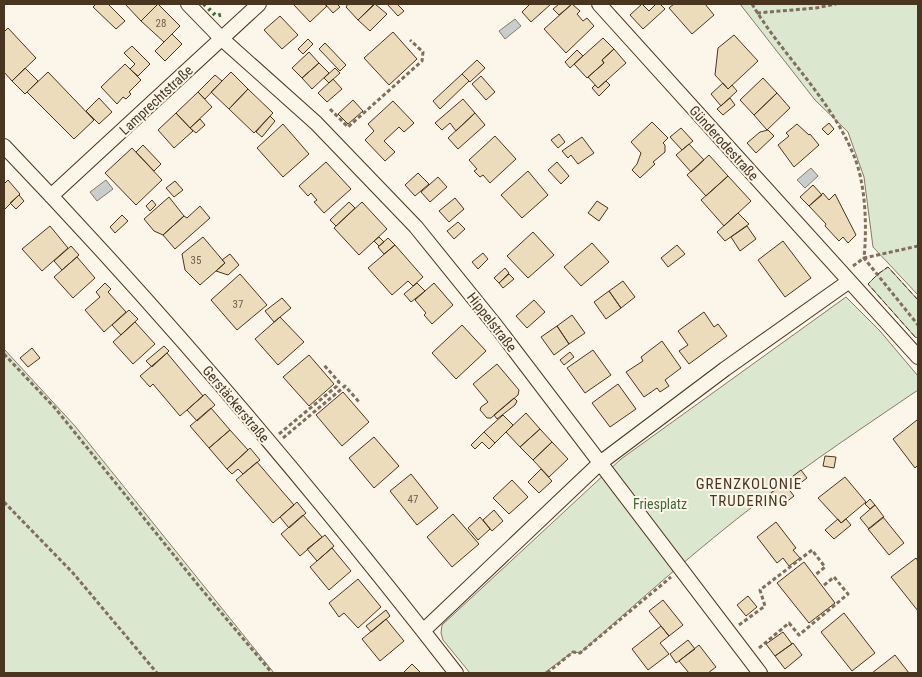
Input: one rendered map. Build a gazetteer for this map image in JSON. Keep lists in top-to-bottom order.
{
  "streets": {
    "street": [
      "Lamprechtstraße",
      "Günderodestraße",
      "Hippelstraße",
      "Gerstäckerstraße"
    ]
  },
  "crossings": [
    ["Lamprechtstraße", "Hippelstraße"],
    ["Lamprechtstraße", "Gerstäckerstraße"]
  ],
  "districts": ["GRENZKOLONIE TRUDERING"],
  "parks": ["Friesplatz"],
  "house_numbers": [
    "28",
    "35",
    "37",
    "47"
  ]
}
